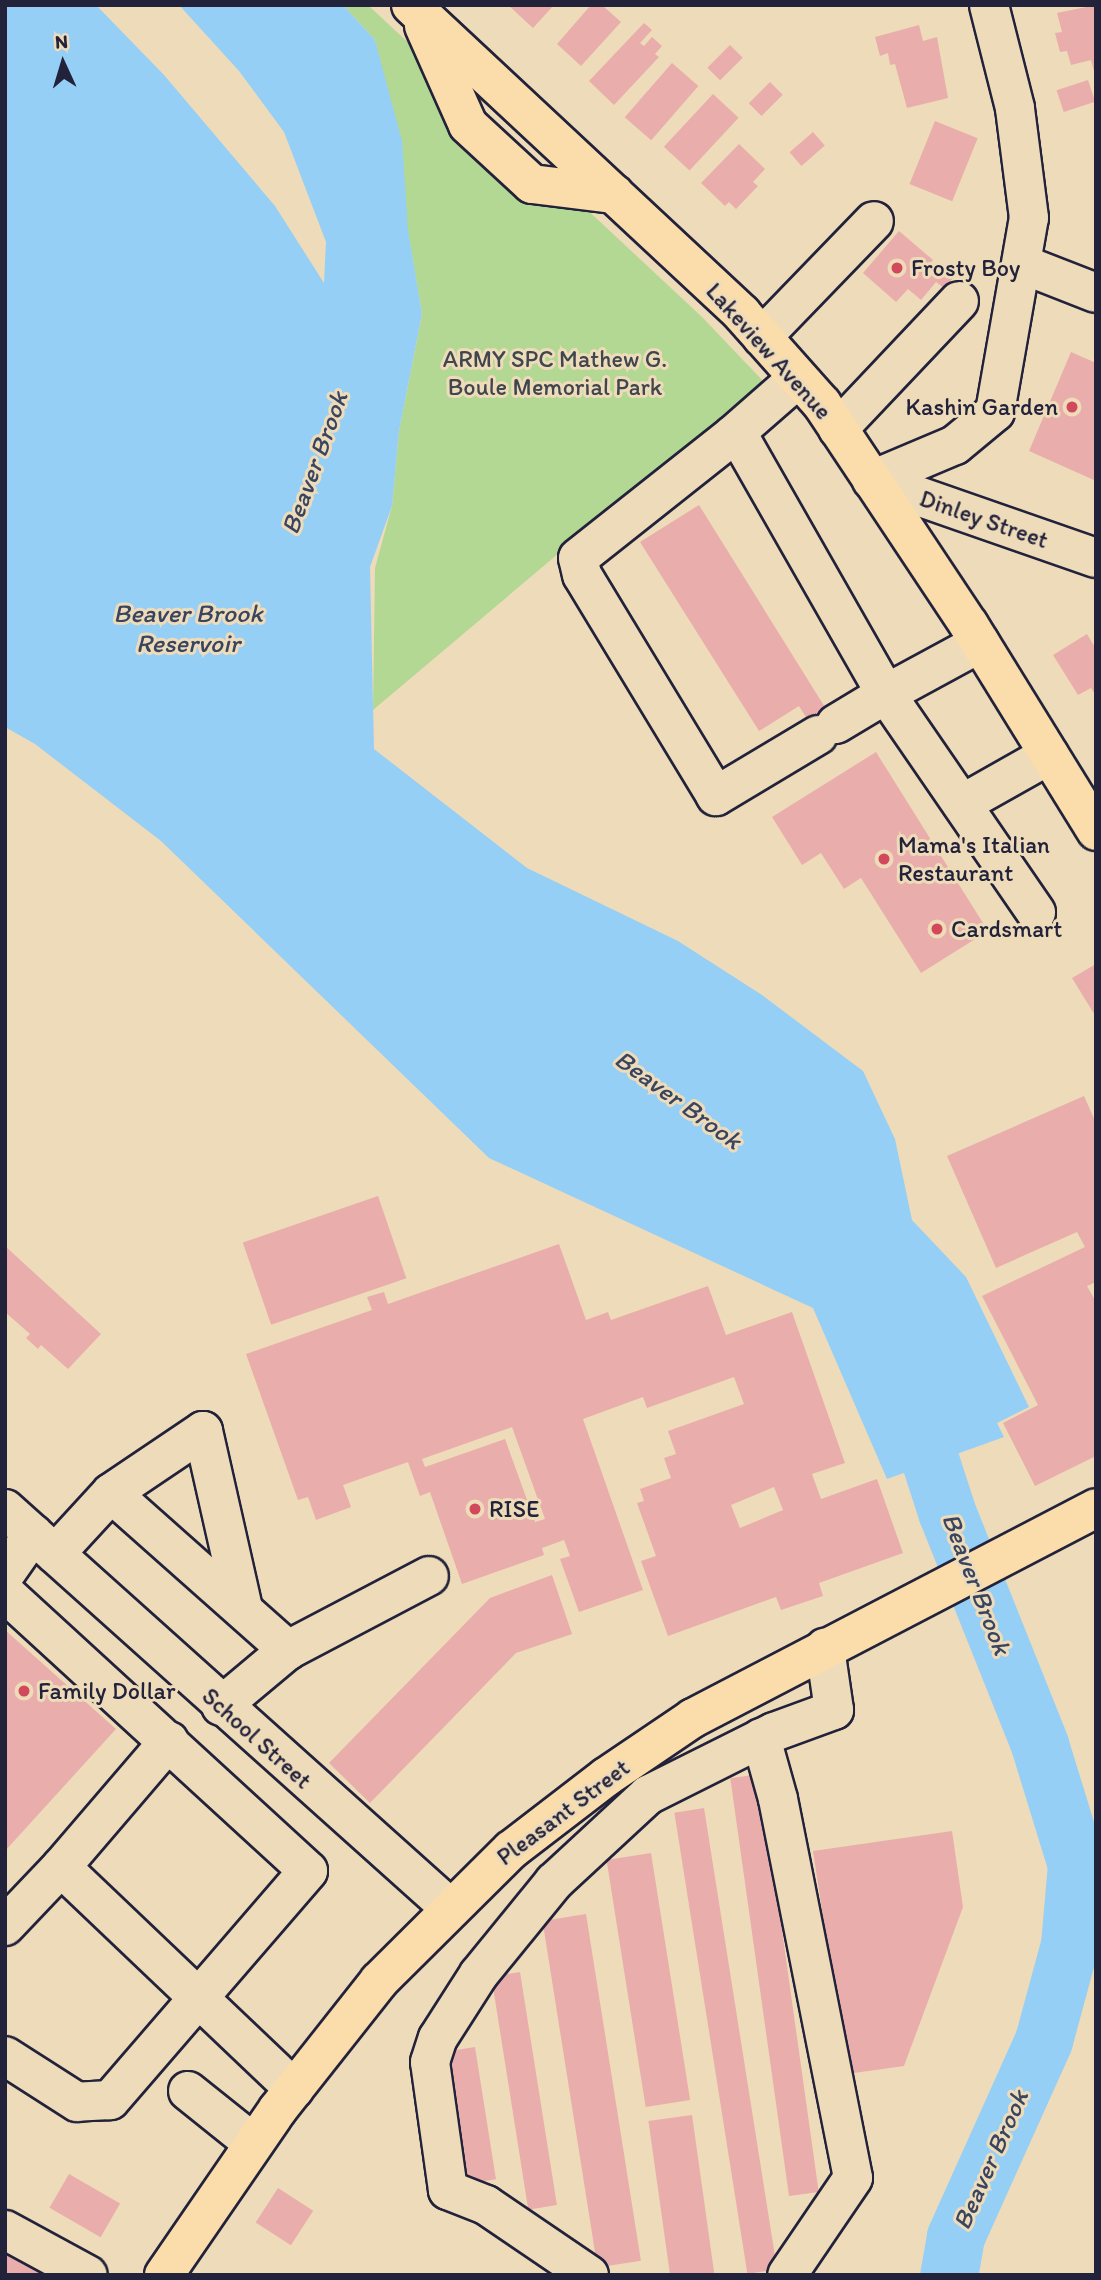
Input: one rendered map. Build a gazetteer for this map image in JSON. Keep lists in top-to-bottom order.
{
  "streets": {
    "main road": ["Lakeview Avenue", "Pleasant Street"],
    "street": ["Dinley Street", "School Street"]
  },
  "crossings": [
    ["Lakeview Avenue", "Dinley Street"],
    ["School Street", "Pleasant Street"]
  ],
  "water": ["Beaver Brook", "Beaver Brook Reservoir"],
  "parks": ["ARMY SPC Mathew G. Boule Memorial Park"],
  "places": [
    "Frosty Boy",
    "Kashin Garden",
    "Mama's Italian Restaurant",
    "Cardsmart",
    "RISE",
    "Family Dollar"
  ],
  "north": "top"
}
